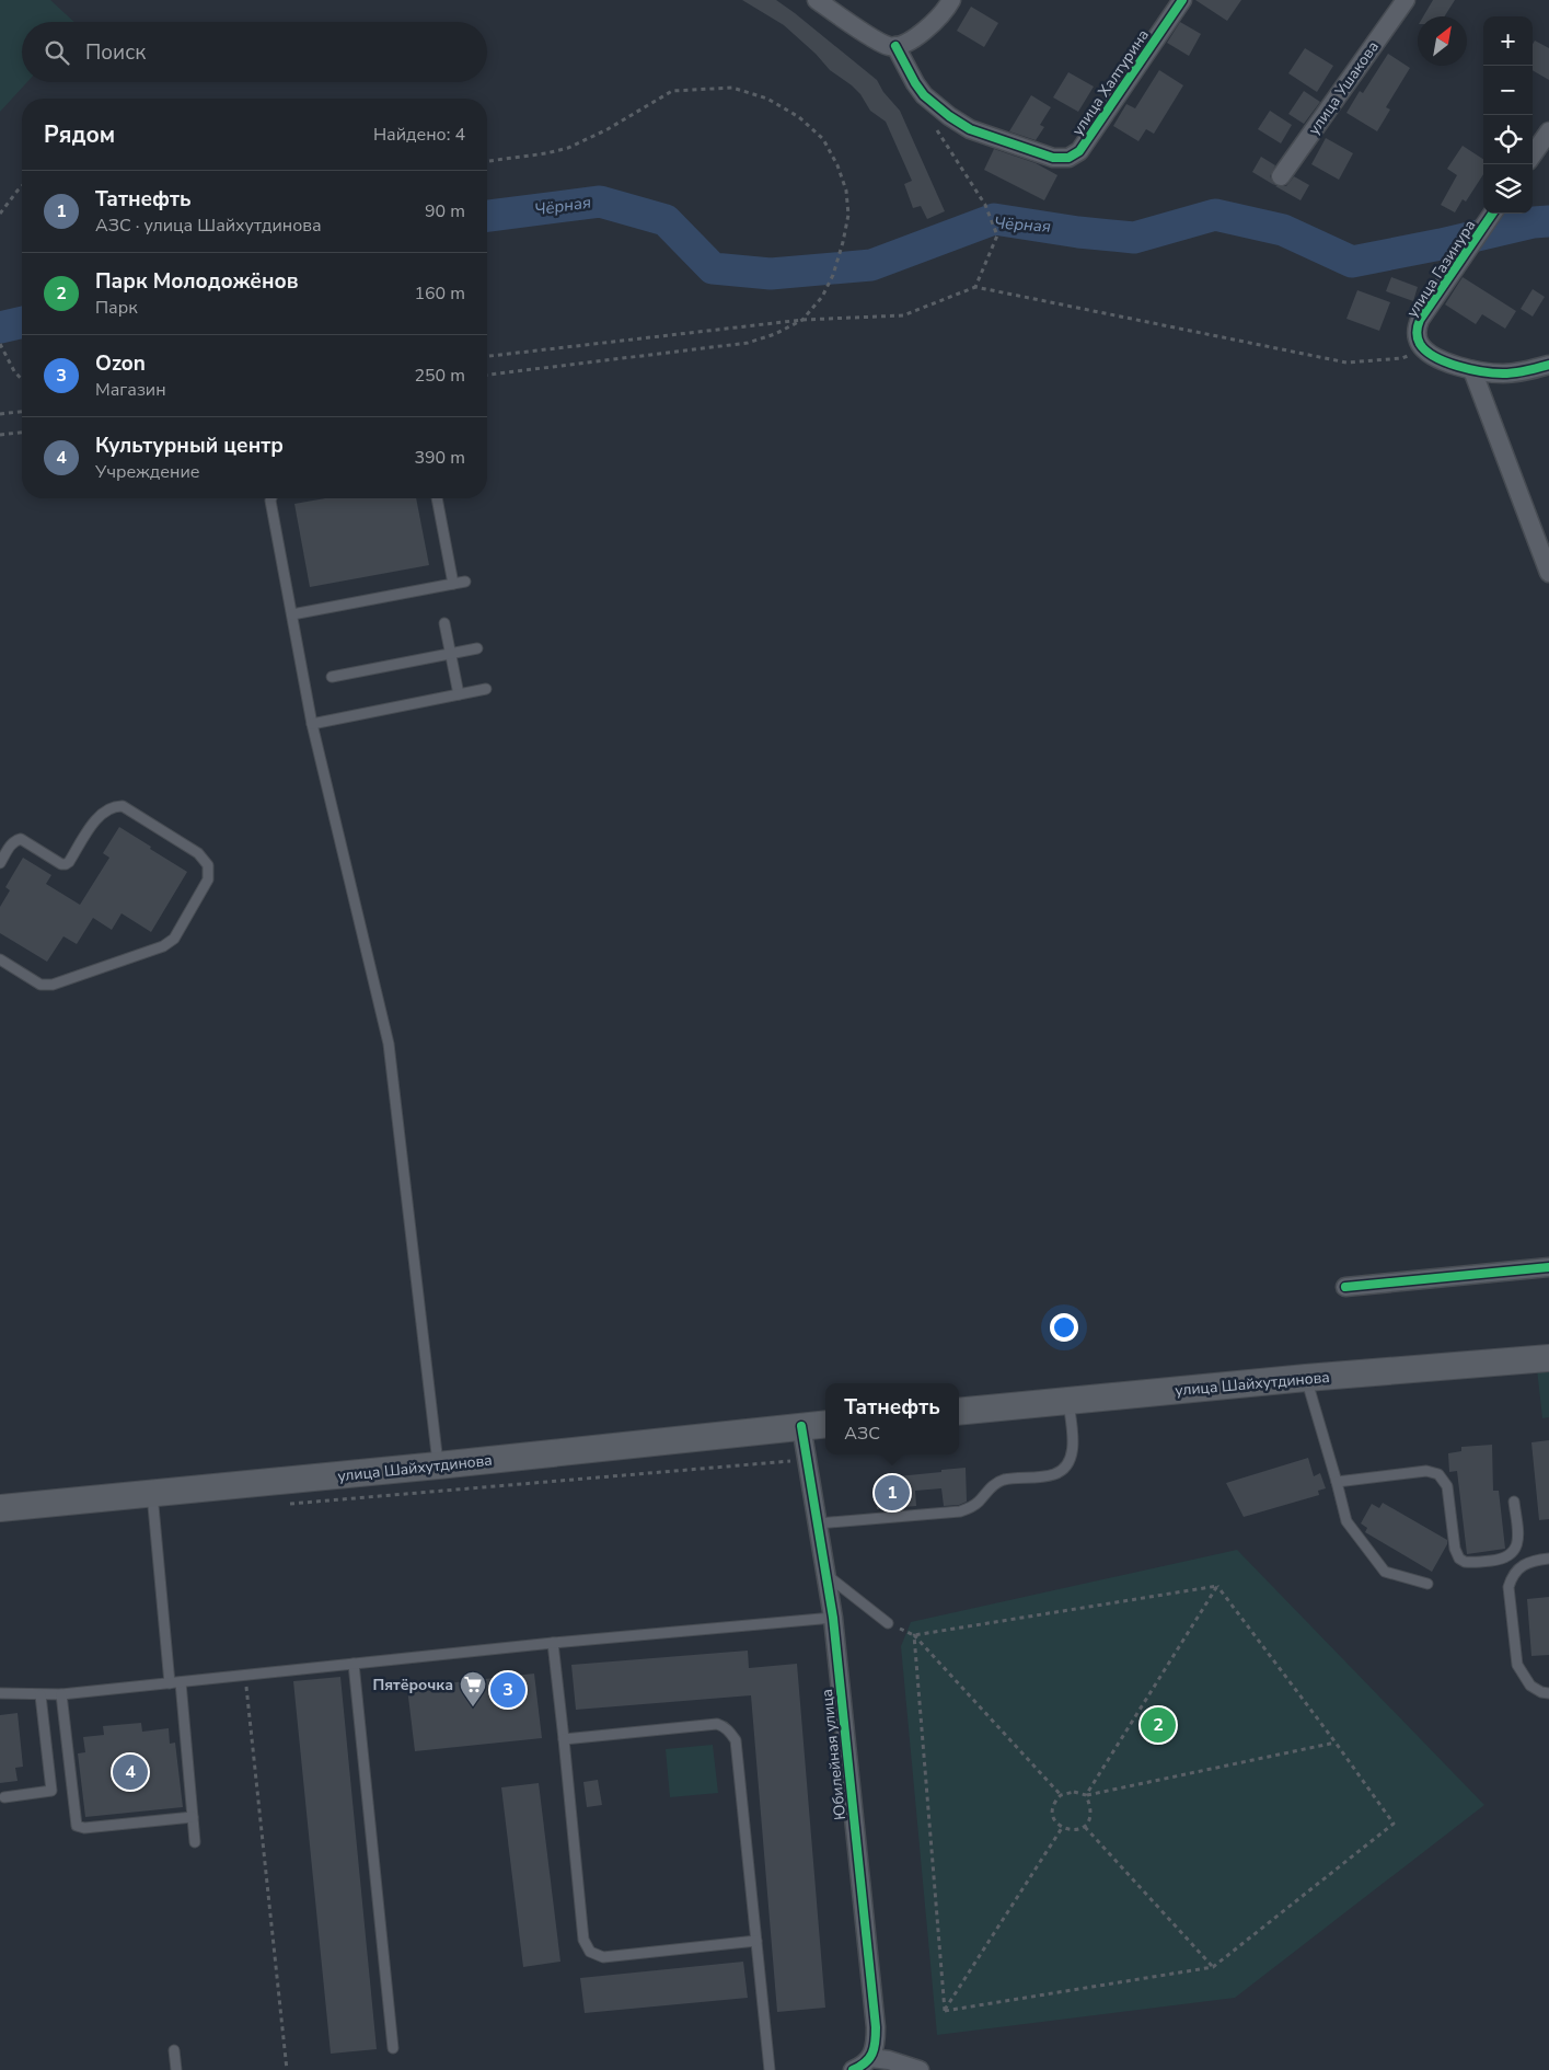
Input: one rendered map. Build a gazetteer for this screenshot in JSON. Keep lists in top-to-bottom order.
{
  "streets": {
    "main road": ["улица Шайхутдинова"],
    "street": [
      "улица Халтурина",
      "улица Ушакова",
      "улица Газинура",
      "Юбилейная улица"
    ]
  },
  "crossings": [
    ["улица Шайхутдинова", "Юбилейная улица"]
  ],
  "water": ["Чёрная"],
  "places": {
    "supermarket": ["Пятёрочка"]
  },
  "north": "top right",
  "page": {
    "map_buttons": ["+", "−"],
    "search": "Поиск",
    "heading": ["Рядом", "Найдено: 4"],
    "list": [
      {
        "mark": "1",
        "name": "Татнефть",
        "note": "АЗС · улица Шайхутдинова",
        "value": "90 m"
      },
      {
        "mark": "2",
        "name": "Парк Молодожёнов",
        "note": "Парк",
        "value": "160 m"
      },
      {
        "mark": "3",
        "name": "Ozon",
        "note": "Магазин",
        "value": "250 m"
      },
      {
        "mark": "4",
        "name": "Культурный центр",
        "note": "Учреждение",
        "value": "390 m"
      }
    ],
    "popup": ["Татнефть", "АЗС"],
    "pins": [
      "1",
      "3",
      "2",
      "4"
    ]
  }
}
